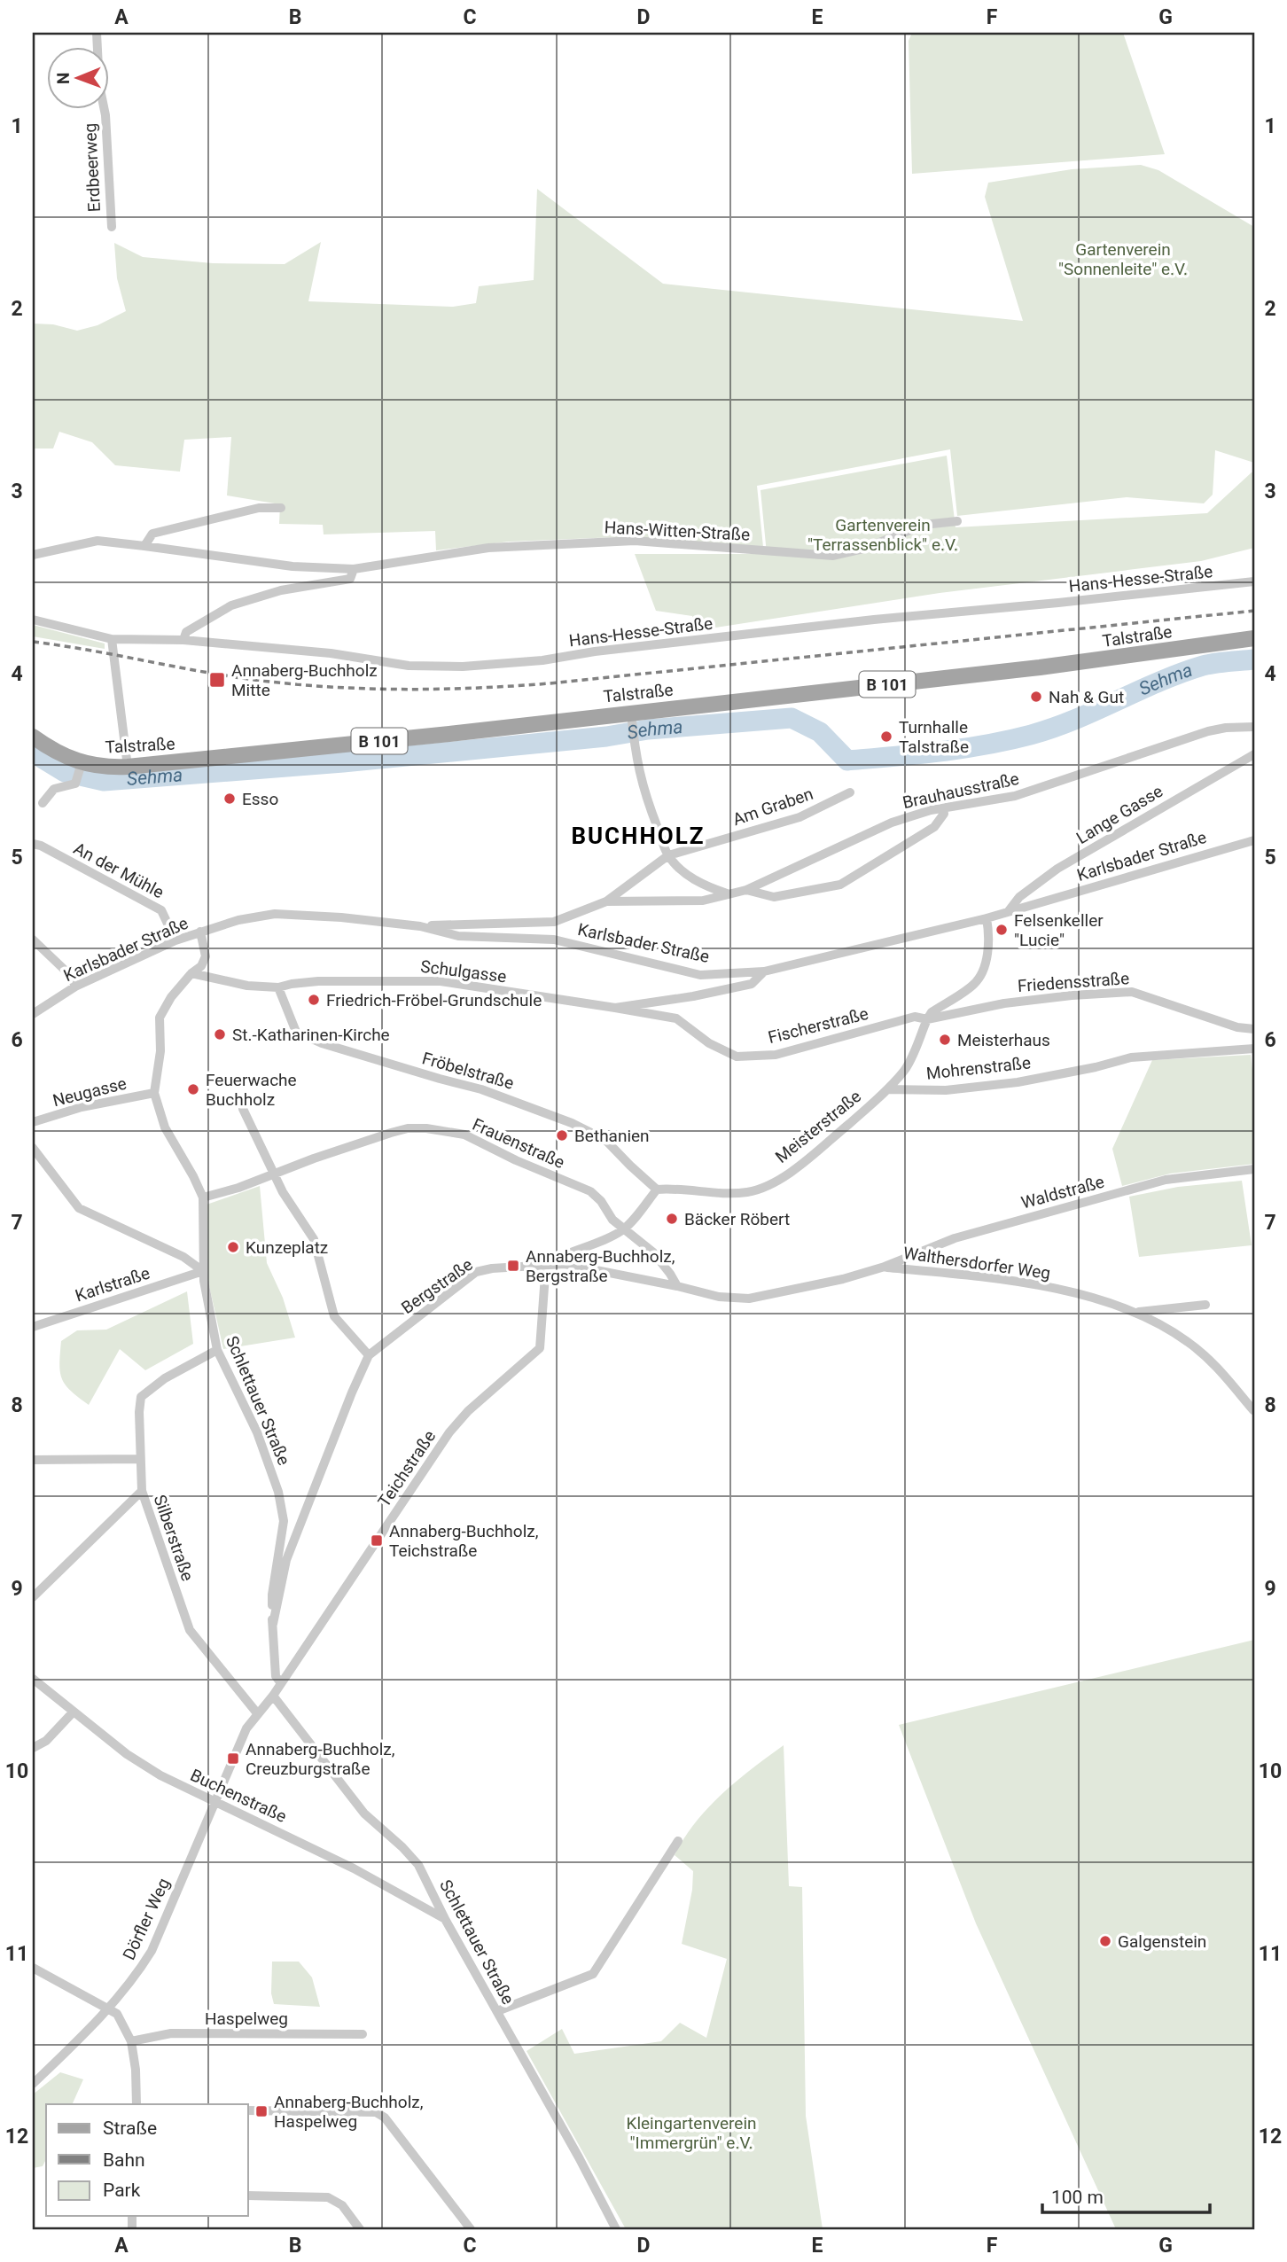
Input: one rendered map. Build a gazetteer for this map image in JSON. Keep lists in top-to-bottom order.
{
  "streets": {
    "main road": ["Talstraße", "B 101"],
    "street": [
      "Erdbeerweg",
      "Hans-Witten-Straße",
      "Hans-Hesse-Straße",
      "Brauhausstraße",
      "Am Graben",
      "Lange Gasse",
      "Karlsbader Straße",
      "An der Mühle",
      "Schulgasse",
      "Friedensstraße",
      "Fischerstraße",
      "Mohrenstraße",
      "Fröbelstraße",
      "Neugasse",
      "Meisterstraße",
      "Frauenstraße",
      "Waldstraße",
      "Walthersdorfer Weg",
      "Karlstraße",
      "Bergstraße",
      "Schlettauer Straße",
      "Teichstraße",
      "Silberstraße",
      "Buchenstraße",
      "Dörfler Weg",
      "Haspelweg"
    ]
  },
  "crossings": [
    ["Hans-Witten-Straße", "Hans-Hesse-Straße"],
    ["Lange Gasse", "Karlsbader Straße"],
    ["Karlsbader Straße", "An der Mühle"],
    ["Karlsbader Straße", "Schulgasse"],
    ["Karlsbader Straße", "Meisterstraße"],
    ["Karlsbader Straße", "Schlettauer Straße"],
    ["Schulgasse", "Fischerstraße"],
    ["Schulgasse", "Fröbelstraße"],
    ["Schulgasse", "Schlettauer Straße"],
    ["Friedensstraße", "Fischerstraße"],
    ["Friedensstraße", "Meisterstraße"],
    ["Fischerstraße", "Meisterstraße"],
    ["Mohrenstraße", "Meisterstraße"],
    ["Fröbelstraße", "Meisterstraße"],
    ["Neugasse", "Schlettauer Straße"],
    ["Frauenstraße", "Bergstraße"],
    ["Frauenstraße", "Schlettauer Straße"],
    ["Waldstraße", "Walthersdorfer Weg"],
    ["Waldstraße", "Bergstraße"],
    ["Walthersdorfer Weg", "Bergstraße"],
    ["Karlstraße", "Schlettauer Straße"],
    ["Bergstraße", "Schlettauer Straße"],
    ["Bergstraße", "Teichstraße"],
    ["Schlettauer Straße", "Teichstraße"],
    ["Schlettauer Straße", "Silberstraße"],
    ["Schlettauer Straße", "Buchenstraße"],
    ["Teichstraße", "Silberstraße"],
    ["Teichstraße", "Dörfler Weg"],
    ["Silberstraße", "Dörfler Weg"],
    ["Buchenstraße", "Dörfler Weg"]
  ],
  "districts": ["BUCHHOLZ"],
  "water": ["Sehma"],
  "parks": ["Gartenverein \"Sonnenleite\" e.V.", "Gartenverein \"Terrassenblick\" e.V.", "Kleingartenverein \"Immergrün\" e.V."],
  "places": {
    "transit": [
      "Annaberg-Buchholz Mitte",
      "Annaberg-Buchholz, Bergstraße",
      "Annaberg-Buchholz, Teichstraße",
      "Annaberg-Buchholz, Creuzburgstraße",
      "Annaberg-Buchholz, Haspelweg"
    ],
    "other": [
      "Nah & Gut",
      "Turnhalle Talstraße",
      "Esso",
      "Felsenkeller \"Lucie\"",
      "Friedrich-Fröbel-Grundschule",
      "St.-Katharinen-Kirche",
      "Meisterhaus",
      "Feuerwache Buchholz",
      "Bethanien",
      "Bäcker Röbert",
      "Kunzeplatz",
      "Galgenstein"
    ]
  },
  "legend": ["Straße", "Bahn", "Park"],
  "scale_bar": "100 m",
  "north": "left",
  "grid": {
    "columns": [
      "A",
      "B",
      "C",
      "D",
      "E",
      "F",
      "G"
    ],
    "rows": [
      "1",
      "2",
      "3",
      "4",
      "5",
      "6",
      "7",
      "8",
      "9",
      "10",
      "11",
      "12"
    ]
  }
}
